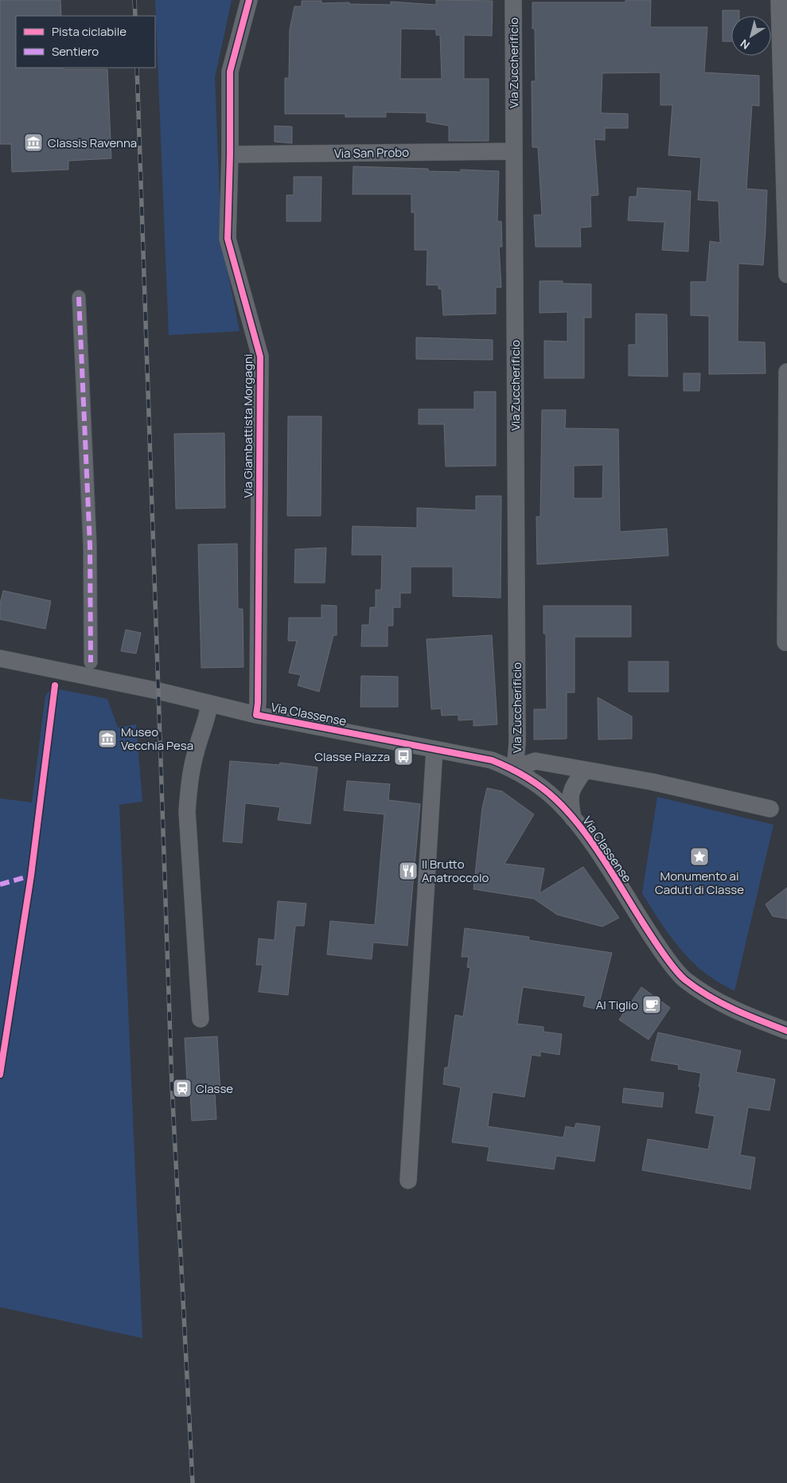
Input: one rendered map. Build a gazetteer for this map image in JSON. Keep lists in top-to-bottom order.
{
  "streets": {
    "street": [
      "Via Zuccherificio",
      "Via San Probo",
      "Via Giambattista Morgagni",
      "Via Classense"
    ]
  },
  "crossings": [
    ["Via Zuccherificio", "Via San Probo"],
    ["Via Zuccherificio", "Via Classense"],
    ["Via San Probo", "Via Giambattista Morgagni"],
    ["Via Giambattista Morgagni", "Via Classense"]
  ],
  "places": {
    "museum": ["Classis Ravenna", "Museo Vecchia Pesa"],
    "bus stop": ["Classe Piazza"],
    "place": ["Monumento ai Caduti di Classe"],
    "restaurant": ["Il Brutto Anatroccolo"],
    "cafe": ["Al Tiglio"],
    "station": ["Classe"]
  },
  "legend": ["Pista ciclabile", "Sentiero"],
  "north": "bottom left"
}
